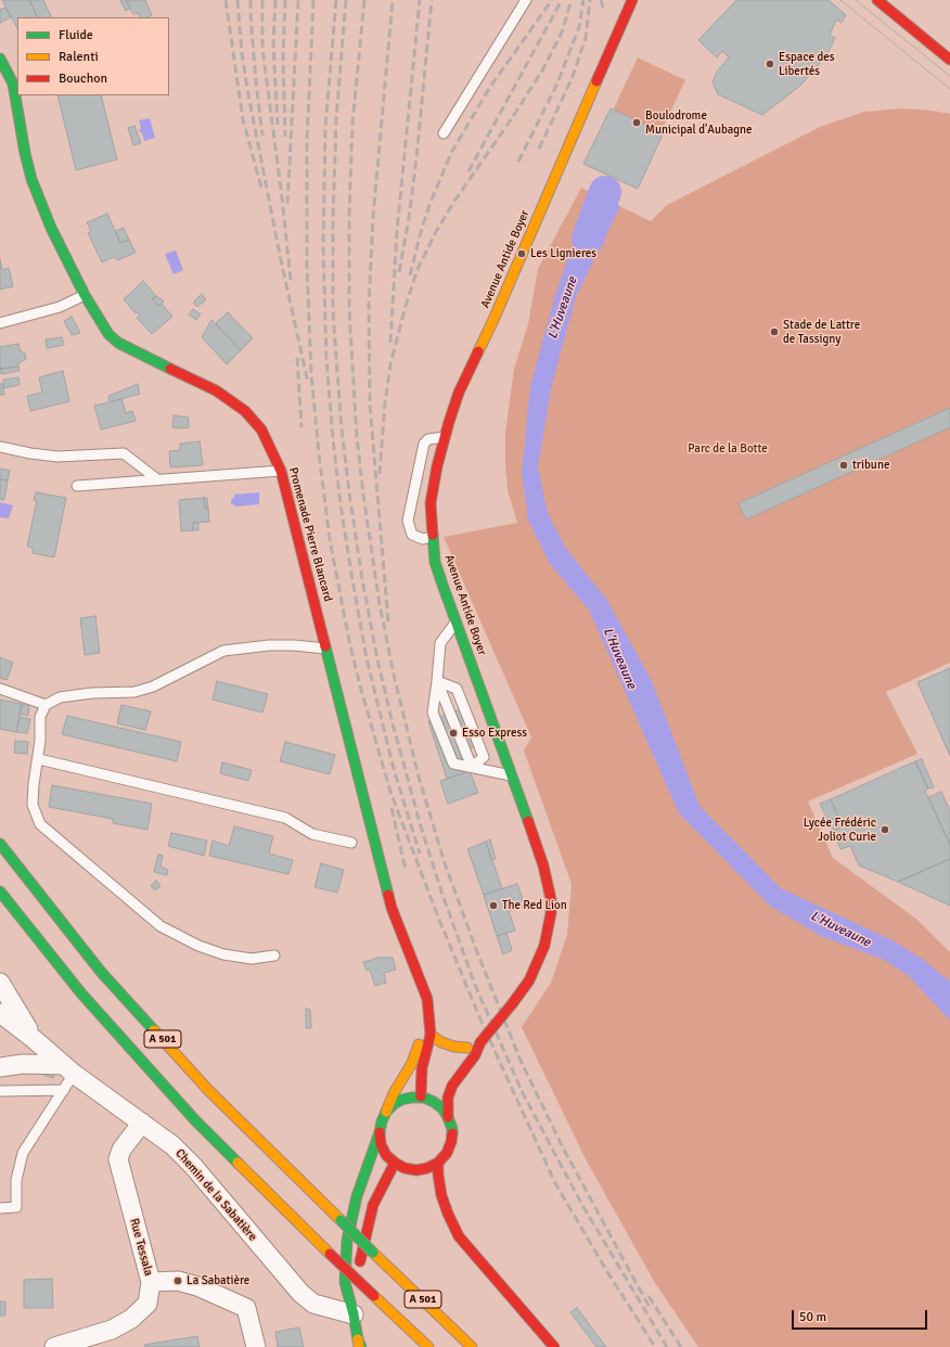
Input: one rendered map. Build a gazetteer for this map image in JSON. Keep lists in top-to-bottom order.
{
  "streets": {
    "main road": ["Avenue Antide Boyer", "Promenade Pierre Blancard", "A 501"],
    "street": ["Chemin de la Sabatière", "Rue Tessala"]
  },
  "crossings": [
    ["Avenue Antide Boyer", "Promenade Pierre Blancard"],
    ["Chemin de la Sabatière", "Rue Tessala"]
  ],
  "water": ["L'Huveaune"],
  "parks": ["Parc de la Botte"],
  "places": [
    "Espace des Libertés",
    "Boulodrome Municipal d'Aubagne",
    "Les Lignieres",
    "Stade de Lattre de Tassigny",
    "tribune",
    "Esso Express",
    "Lycée Frédéric Joliot Curie",
    "The Red Lion",
    "La Sabatière"
  ],
  "legend": ["Fluide", "Ralenti", "Bouchon"],
  "scale_bar": "50 m"
}
